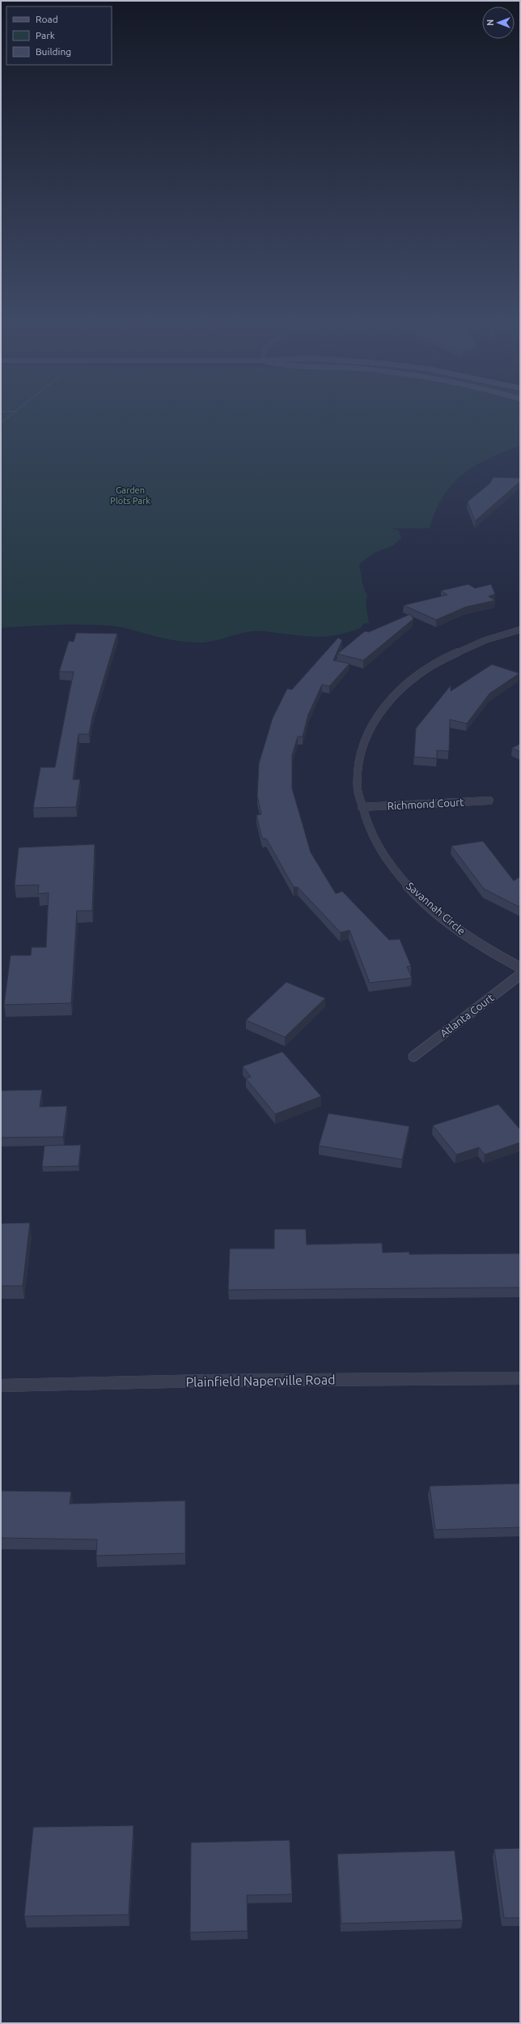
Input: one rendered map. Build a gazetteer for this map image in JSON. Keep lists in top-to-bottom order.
{
  "streets": {
    "street": [
      "Richmond Court",
      "Savannah Circle",
      "Atlanta Court",
      "Plainfield Naperville Road"
    ]
  },
  "crossings": [
    ["Richmond Court", "Savannah Circle"]
  ],
  "parks": ["Garden Plots Park"],
  "legend": ["Road", "Park", "Building"],
  "north": "left"
}
